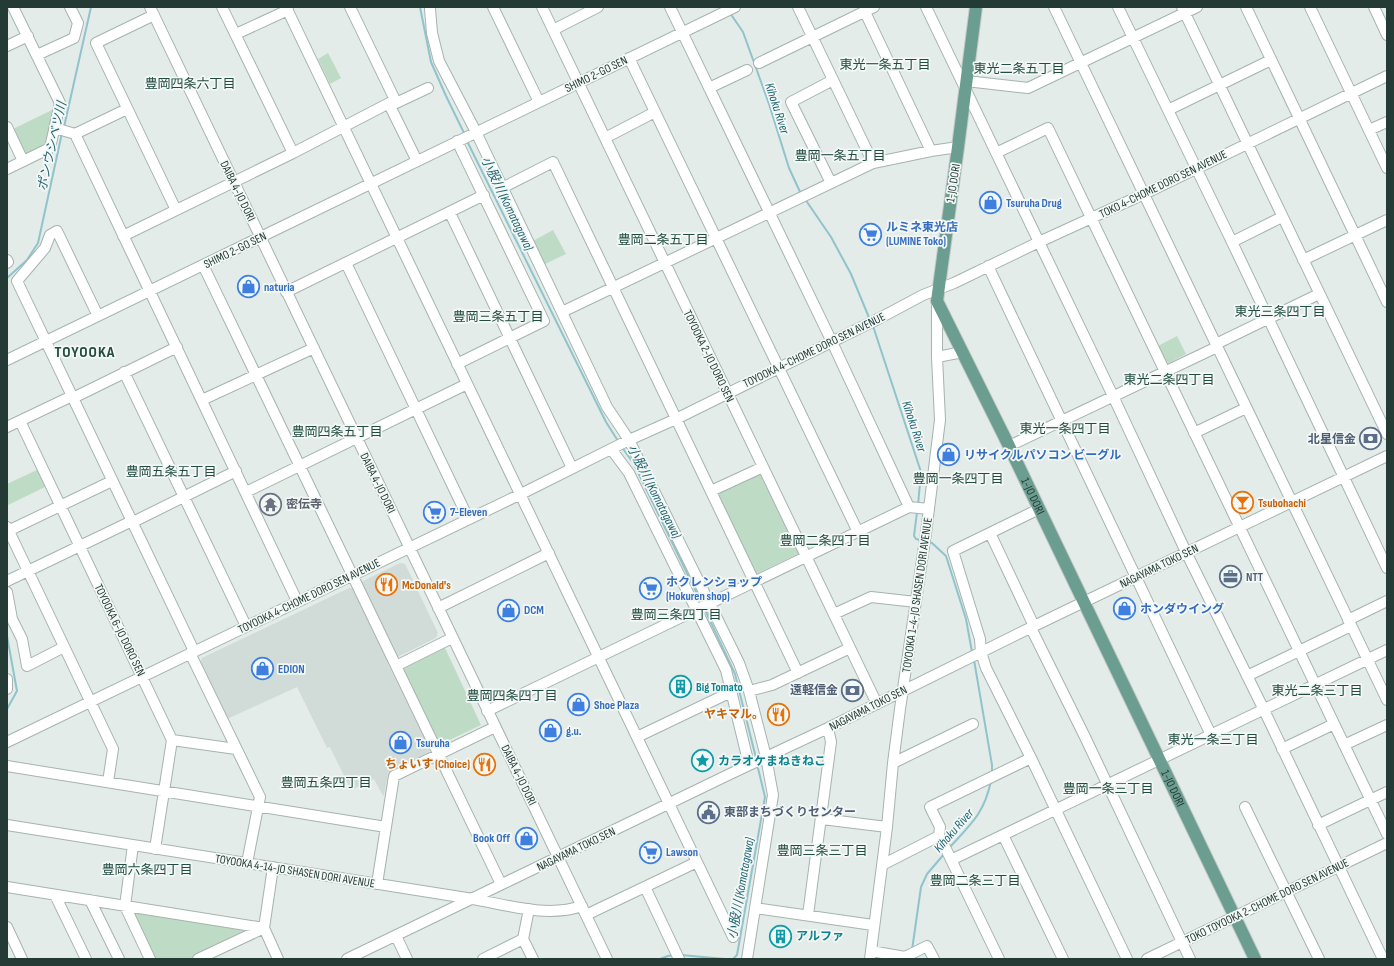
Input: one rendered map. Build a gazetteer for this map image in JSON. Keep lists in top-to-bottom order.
{
  "streets": {
    "main road": ["1-JO DORI"],
    "street": [
      "SHIMO 2-GO SEN",
      "TOKO 4-CHOME DORO SEN AVENUE",
      "DAIBA 4-JO DORI",
      "TOYOOKA 4-CHOME DORO SEN AVENUE",
      "TOYOOKA 2-JO DORO SEN",
      "NAGAYAMA TOKO SEN",
      "TOYOOKA 1-4-JO SHASEN DORI AVENUE",
      "TOYOOKA 6-JO DORO SEN",
      "TOYOOKA 4-14-JO SHASEN DORI AVENUE",
      "TOKO TOYOOKA 2-CHOME DORO SEN AVENUE"
    ]
  },
  "crossings": [
    ["SHIMO 2-GO SEN", "DAIBA 4-JO DORI"],
    ["SHIMO 2-GO SEN", "TOYOOKA 2-JO DORO SEN"],
    ["1-JO DORI", "TOKO 4-CHOME DORO SEN AVENUE"],
    ["1-JO DORI", "TOYOOKA 4-CHOME DORO SEN AVENUE"],
    ["1-JO DORI", "NAGAYAMA TOKO SEN"],
    ["1-JO DORI", "TOYOOKA 1-4-JO SHASEN DORI AVENUE"],
    ["1-JO DORI", "TOKO TOYOOKA 2-CHOME DORO SEN AVENUE"],
    ["TOKO 4-CHOME DORO SEN AVENUE", "TOYOOKA 4-CHOME DORO SEN AVENUE"],
    ["TOKO 4-CHOME DORO SEN AVENUE", "TOYOOKA 1-4-JO SHASEN DORI AVENUE"],
    ["DAIBA 4-JO DORI", "TOYOOKA 4-CHOME DORO SEN AVENUE"],
    ["DAIBA 4-JO DORI", "NAGAYAMA TOKO SEN"],
    ["DAIBA 4-JO DORI", "TOYOOKA 4-14-JO SHASEN DORI AVENUE"],
    ["TOYOOKA 4-CHOME DORO SEN AVENUE", "TOYOOKA 2-JO DORO SEN"],
    ["TOYOOKA 4-CHOME DORO SEN AVENUE", "TOYOOKA 1-4-JO SHASEN DORI AVENUE"],
    ["TOYOOKA 4-CHOME DORO SEN AVENUE", "TOYOOKA 6-JO DORO SEN"],
    ["TOYOOKA 2-JO DORO SEN", "NAGAYAMA TOKO SEN"],
    ["NAGAYAMA TOKO SEN", "TOYOOKA 1-4-JO SHASEN DORI AVENUE"],
    ["NAGAYAMA TOKO SEN", "TOYOOKA 4-14-JO SHASEN DORI AVENUE"]
  ],
  "districts": [
    "東光一条五丁目",
    "東光二条五丁目",
    "豊岡四条六丁目",
    "豊岡一条五丁目",
    "豊岡二条五丁目",
    "東光三条四丁目",
    "豊岡三条五丁目",
    "TOYOOKA",
    "東光二条四丁目",
    "東光一条四丁目",
    "豊岡四条五丁目",
    "豊岡五条五丁目",
    "豊岡一条四丁目",
    "豊岡二条四丁目",
    "豊岡三条四丁目",
    "東光二条三丁目",
    "豊岡四条四丁目",
    "東光一条三丁目",
    "豊岡五条四丁目",
    "豊岡一条三丁目",
    "豊岡三条三丁目",
    "豊岡六条四丁目",
    "豊岡二条三丁目"
  ],
  "water": ["Kihoku River", "ポンウシベツ川", "小股川 (Komatagawa)"],
  "places": {
    "shop": [
      "Tsuruha Drug",
      "naturia",
      "リサイクルパソコン ビーグル",
      "ホンダウイング",
      "DCM",
      "EDION",
      "Shoe Plaza",
      "g.u.",
      "Tsuruha",
      "Book Off"
    ],
    "supermarket": [
      "ルミネ東光店 (LUMINE Toko)",
      "7-Eleven",
      "ホクレンショップ (Hokuren shop)",
      "Lawson"
    ],
    "bank": ["北星信金", "遠軽信金"],
    "bar": ["Tsubohachi"],
    "temple": ["密伝寺"],
    "office": ["NTT"],
    "restaurant": ["McDonald's", "ヤキマル。", "ちょいす (Choice)"],
    "building": ["Big Tomato", "アルファ"],
    "place": ["カラオケまねきねこ"],
    "public building": ["東部まちづくりセンター"]
  }
}
